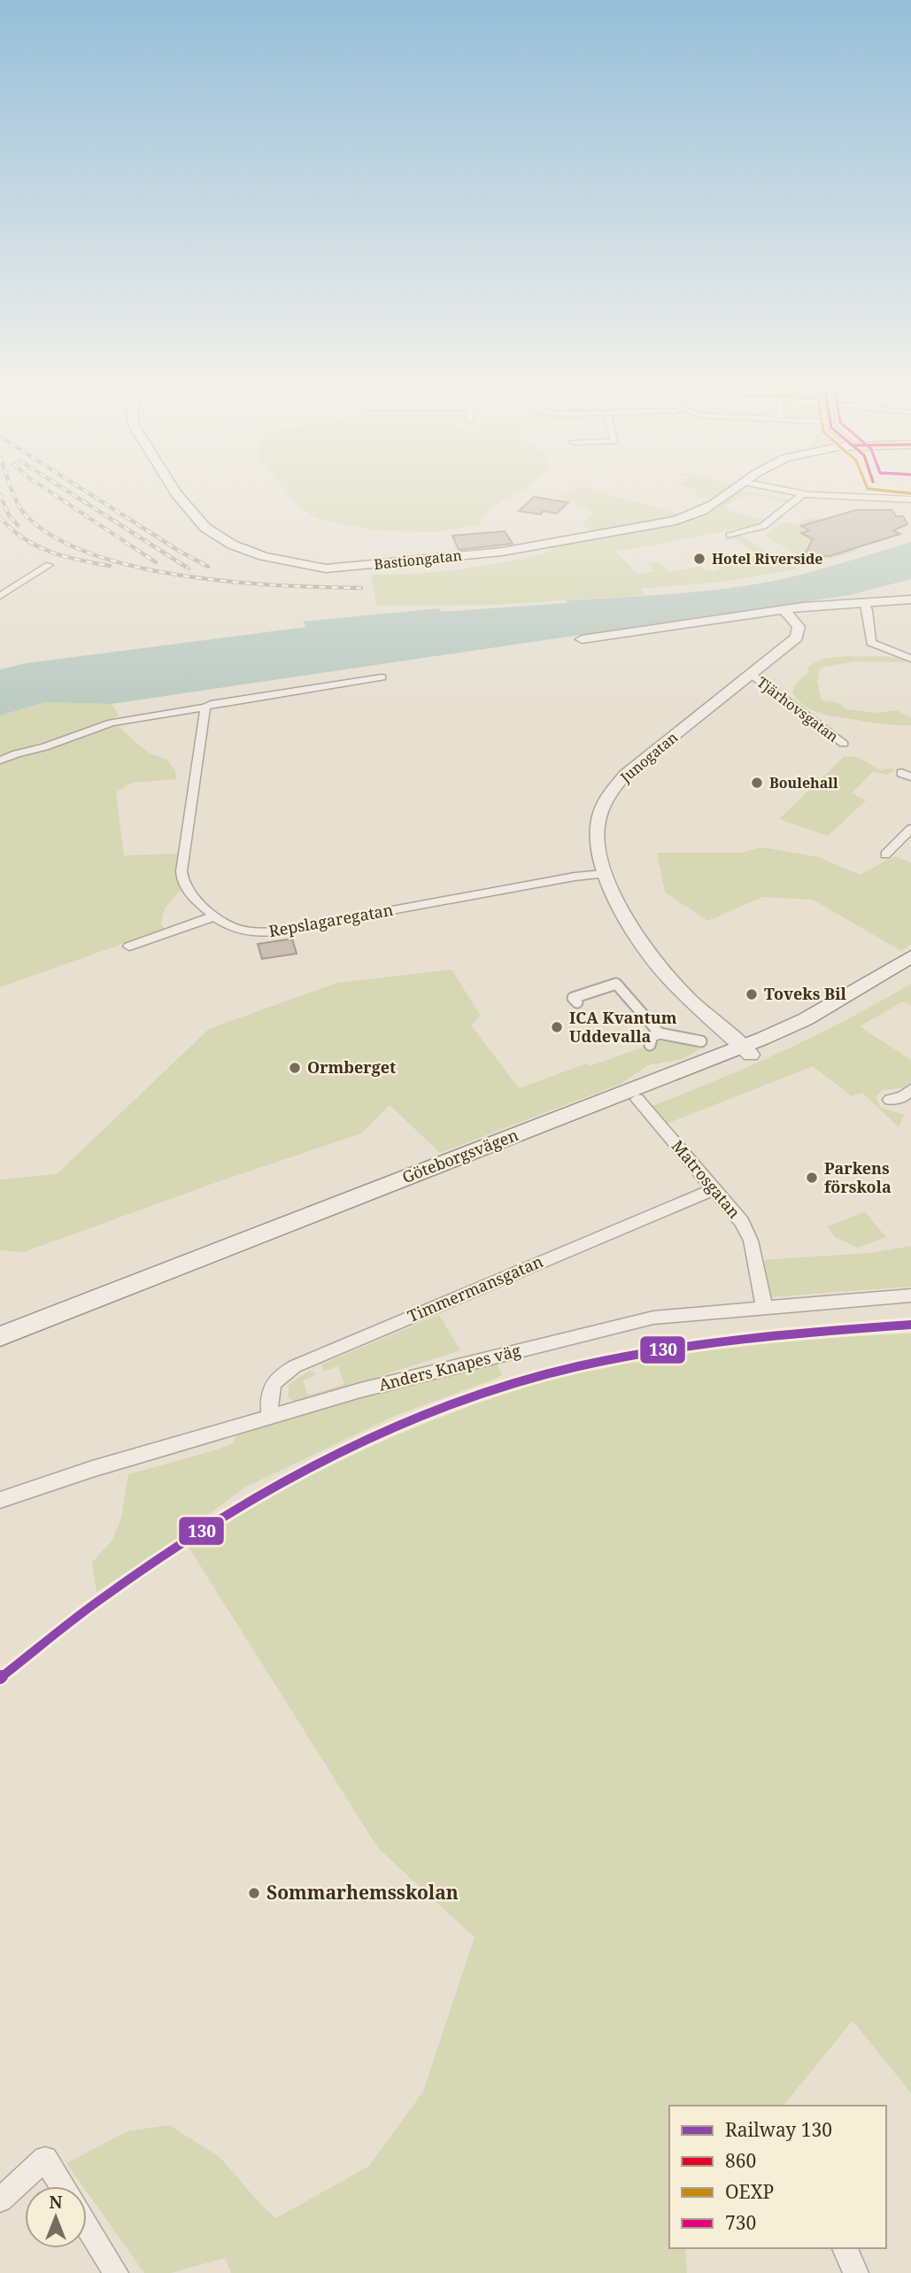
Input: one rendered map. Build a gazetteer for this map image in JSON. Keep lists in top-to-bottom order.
{
  "streets": {
    "main road": ["Bastiongatan", "Göteborgsvägen"],
    "street": [
      "Tjärhovsgatan",
      "Junogatan",
      "Repslagaregatan",
      "Matrosgatan",
      "Timmermansgatan",
      "Anders Knapes väg"
    ]
  },
  "crossings": [
    ["Tjärhovsgatan", "Junogatan"],
    ["Junogatan", "Repslagaregatan"],
    ["Junogatan", "Göteborgsvägen"],
    ["Göteborgsvägen", "Matrosgatan"],
    ["Matrosgatan", "Timmermansgatan"],
    ["Matrosgatan", "Anders Knapes väg"],
    ["Timmermansgatan", "Anders Knapes väg"]
  ],
  "places": [
    "Hotel Riverside",
    "Boulehall",
    "Toveks Bil",
    "ICA Kvantum Uddevalla",
    "Ormberget",
    "Parkens förskola",
    "Sommarhemsskolan"
  ],
  "lines": ["transit line OEXP", "rail line 130"],
  "legend": [
    "Railway 130",
    "860",
    "OEXP",
    "730"
  ],
  "north": "top"
}
